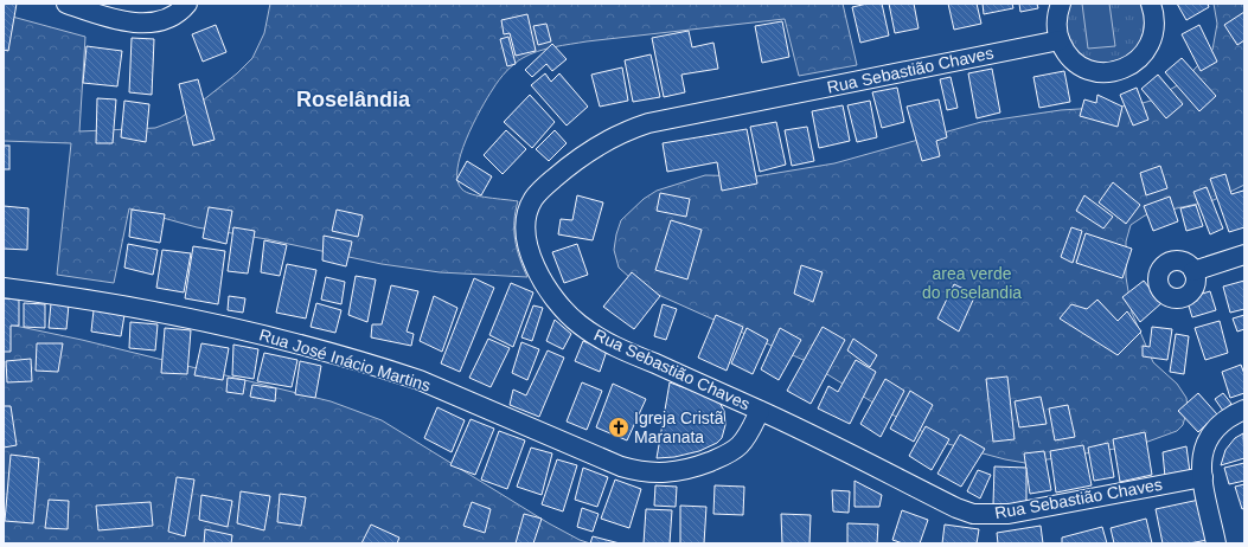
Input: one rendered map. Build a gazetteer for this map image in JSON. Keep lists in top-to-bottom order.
{
  "streets": {
    "street": ["Rua Sebastião Chaves", "Rua José Inácio Martins"]
  },
  "crossings": [
    ["Rua Sebastião Chaves", "Rua José Inácio Martins"]
  ],
  "districts": ["Roselândia"],
  "parks": ["area verde do roselandia"],
  "places": {
    "church": ["Igreja Cristã Maranata"]
  }
}
